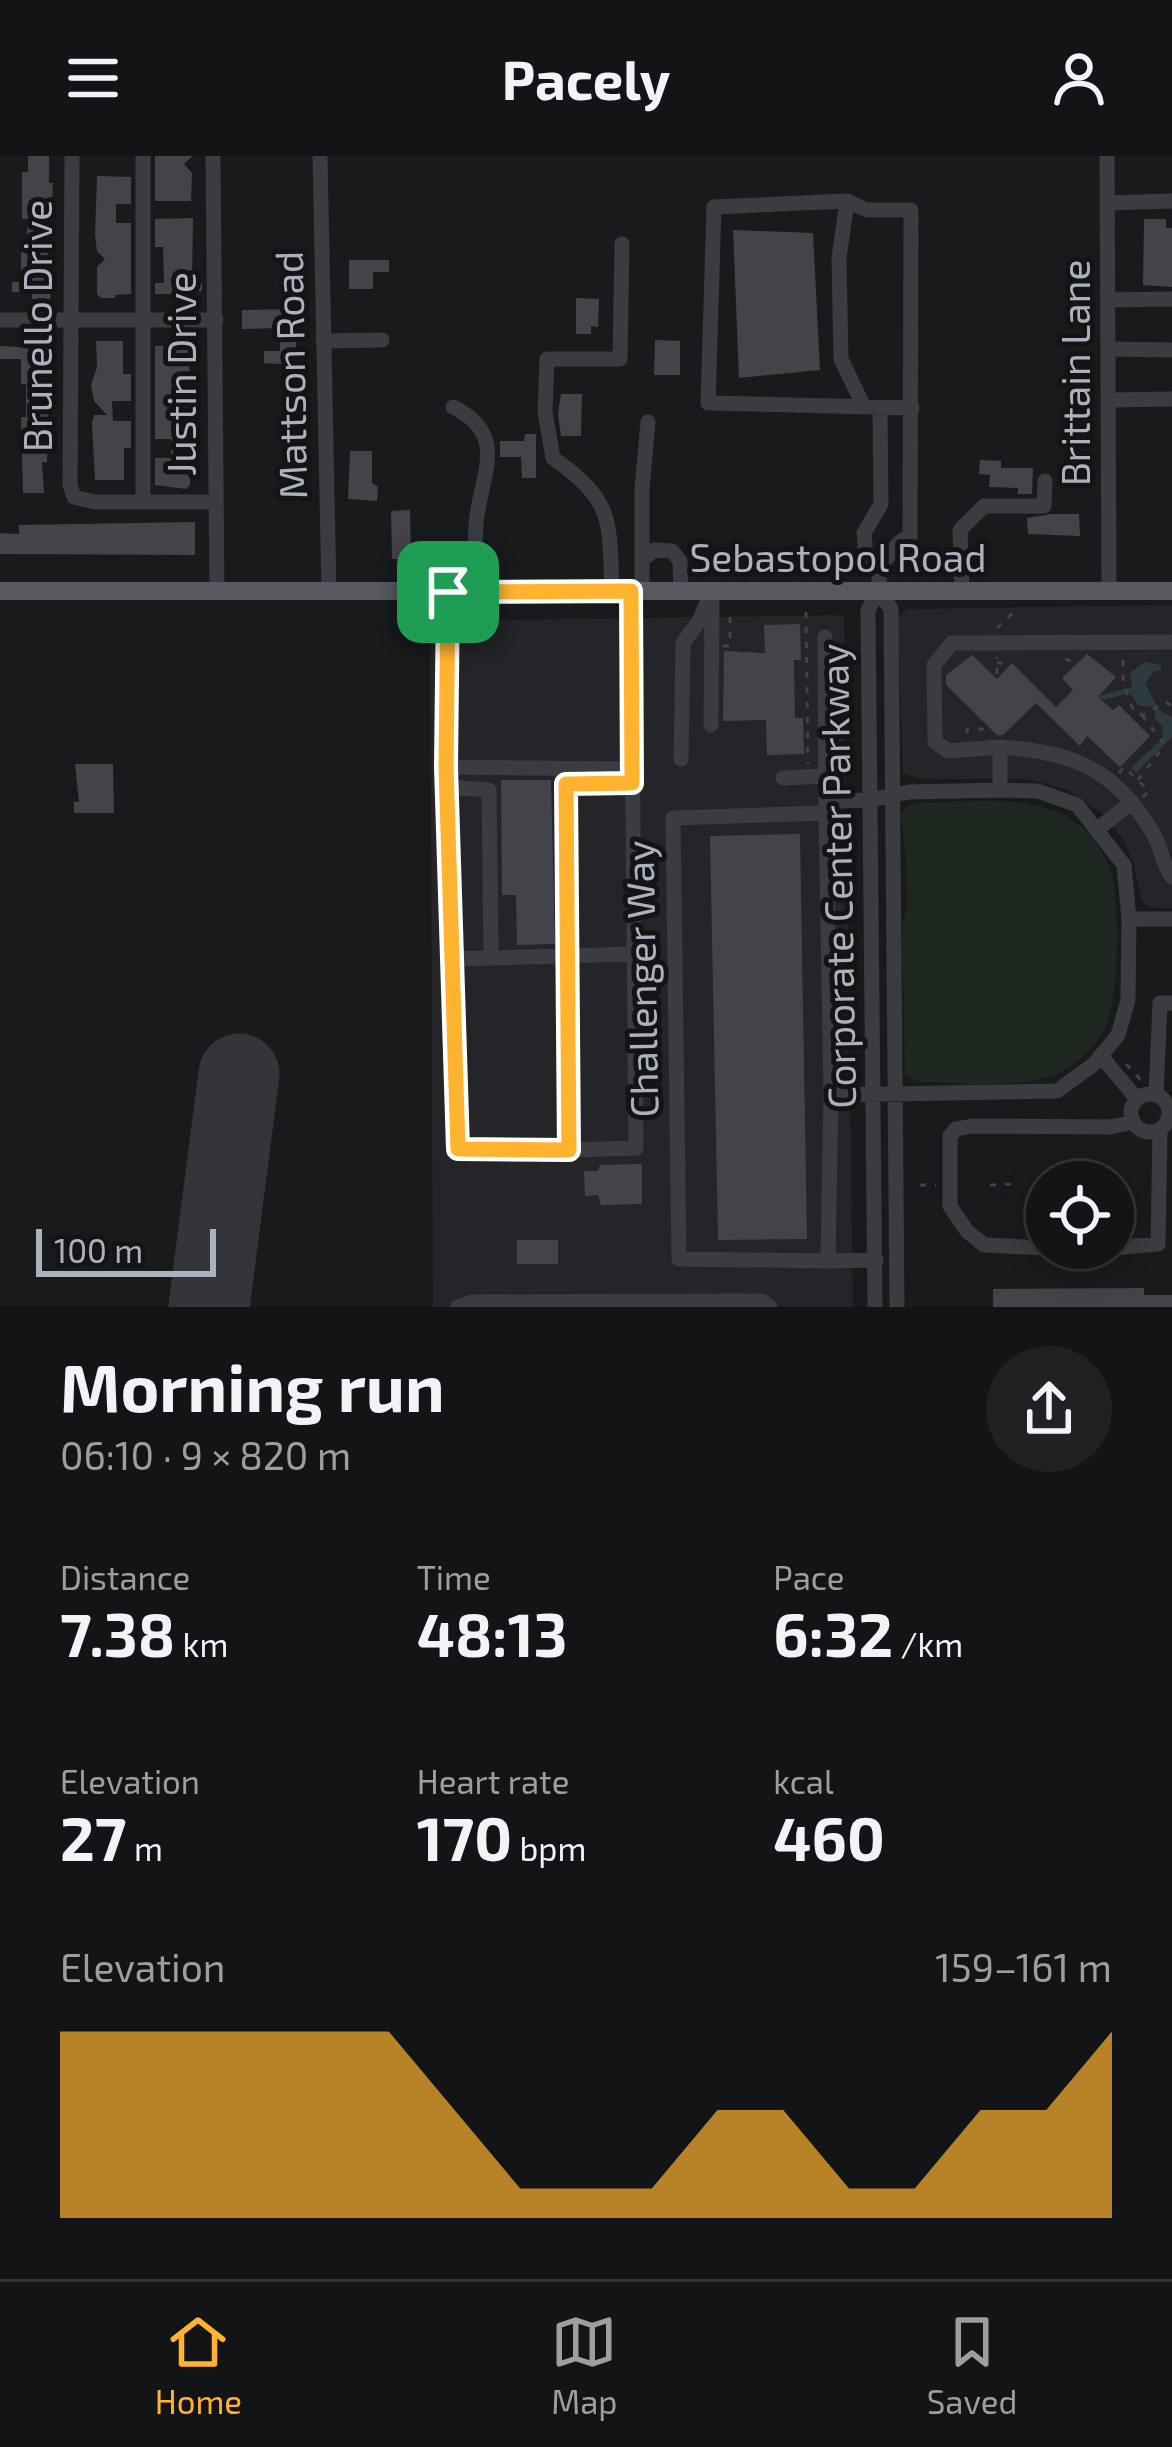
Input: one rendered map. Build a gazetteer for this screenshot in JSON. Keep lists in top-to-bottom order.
{
  "streets": {
    "main road": ["Sebastopol Road"],
    "street": [
      "Brunello Drive",
      "Brittain Lane",
      "Justin Drive",
      "Mattson Road",
      "Corporate Center Parkway",
      "Challenger Way"
    ]
  },
  "crossings": [
    ["Brunello Drive", "Justin Drive"],
    ["Brittain Lane", "Sebastopol Road"],
    ["Justin Drive", "Sebastopol Road"],
    ["Mattson Road", "Sebastopol Road"],
    ["Sebastopol Road", "Corporate Center Parkway"]
  ],
  "scale_bar": "100 m",
  "page": {
    "header": "Pacely",
    "scale": "100 m",
    "heading": ["Morning run", "06:10 · 9 × 820 m"],
    "stats": [
      ["Distance", "7.38 km"],
      ["Time", "48:13"],
      ["Pace", "6:32 /km"],
      ["Elevation", "27 m"],
      ["Heart rate", "170 bpm"],
      ["kcal", "460"]
    ],
    "chart": ["Elevation", "159–161 m"],
    "tabs": ["Home", "Map", "Saved"]
  }
}
